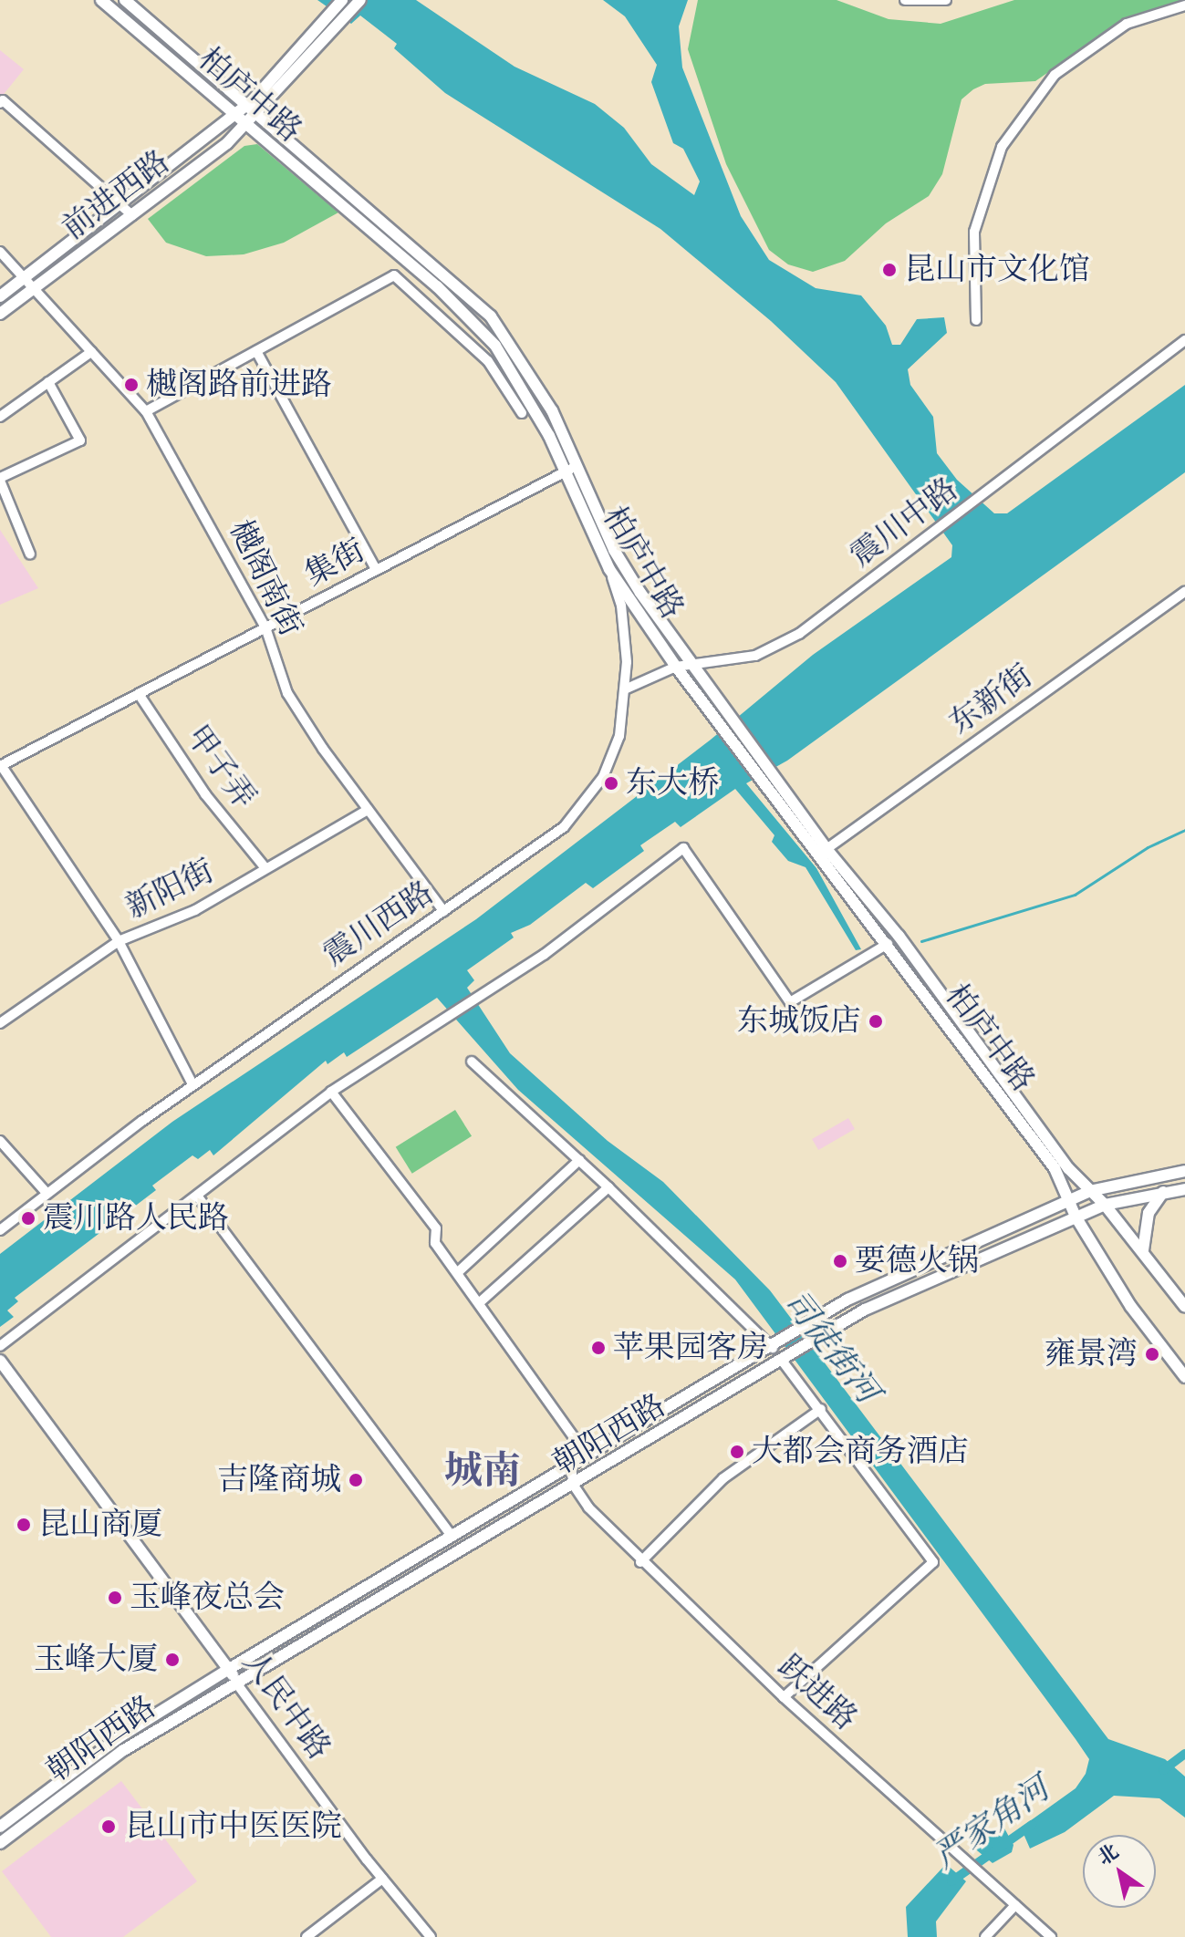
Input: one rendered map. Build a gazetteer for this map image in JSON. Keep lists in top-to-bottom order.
{
  "streets": {
    "main road": [
      "柏庐中路",
      "前进西路",
      "朝阳西路",
      "人民中路"
    ],
    "street": [
      "震川中路",
      "集街",
      "樾阁南街",
      "东新街",
      "甲子弄",
      "新阳街",
      "震川西路",
      "跃进路"
    ]
  },
  "crossings": [
    ["柏庐中路", "前进西路"],
    ["柏庐中路", "震川中路"],
    ["柏庐中路", "集街"],
    ["柏庐中路", "东新街"],
    ["柏庐中路", "震川西路"],
    ["柏庐中路", "朝阳西路"],
    ["前进西路", "樾阁南街"],
    ["震川中路", "震川西路"],
    ["集街", "樾阁南街"],
    ["集街", "甲子弄"],
    ["樾阁南街", "新阳街"],
    ["樾阁南街", "震川西路"],
    ["甲子弄", "新阳街"],
    ["朝阳西路", "跃进路"],
    ["朝阳西路", "人民中路"]
  ],
  "districts": ["城南"],
  "water": ["司徒街河", "严家角河"],
  "places": [
    "昆山市文化馆",
    "樾阁路前进路",
    "东大桥",
    "东城饭店",
    "震川路人民路",
    "要德火锅",
    "苹果园客房",
    "雍景湾",
    "大都会商务酒店",
    "吉隆商城",
    "昆山商厦",
    "玉峰夜总会",
    "玉峰大厦",
    "昆山市中医医院"
  ],
  "north": "top left"
}
